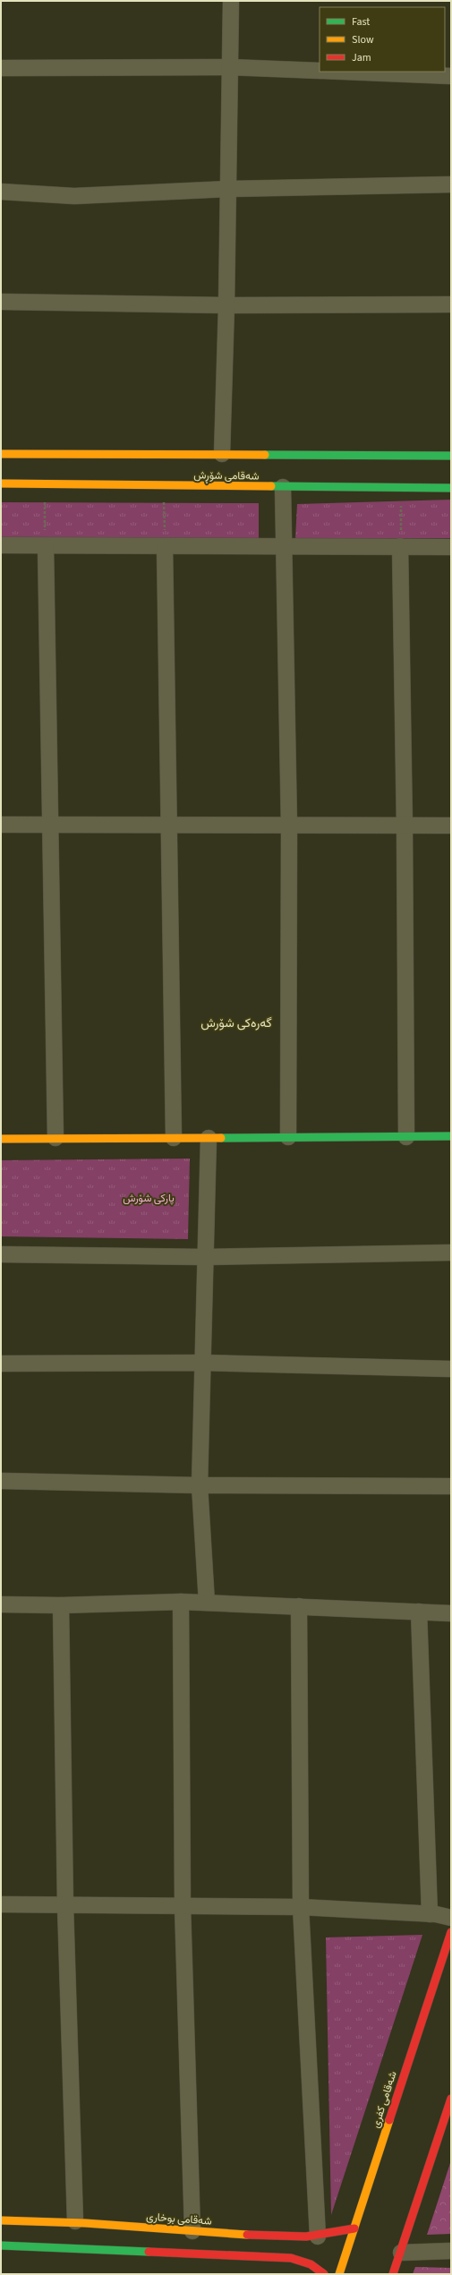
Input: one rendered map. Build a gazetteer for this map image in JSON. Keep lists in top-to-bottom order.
{
  "streets": {
    "main road": ["شەقامی شۆڕش", "شەقامی کفری", "شەقامی بوخاری"]
  },
  "crossings": [
    ["شەقامی کفری", "شەقامی بوخاری"]
  ],
  "districts": ["گەرەکی شۆرش"],
  "parks": ["پارکی شۆرش"],
  "legend": ["Fast", "Slow", "Jam"]
}
